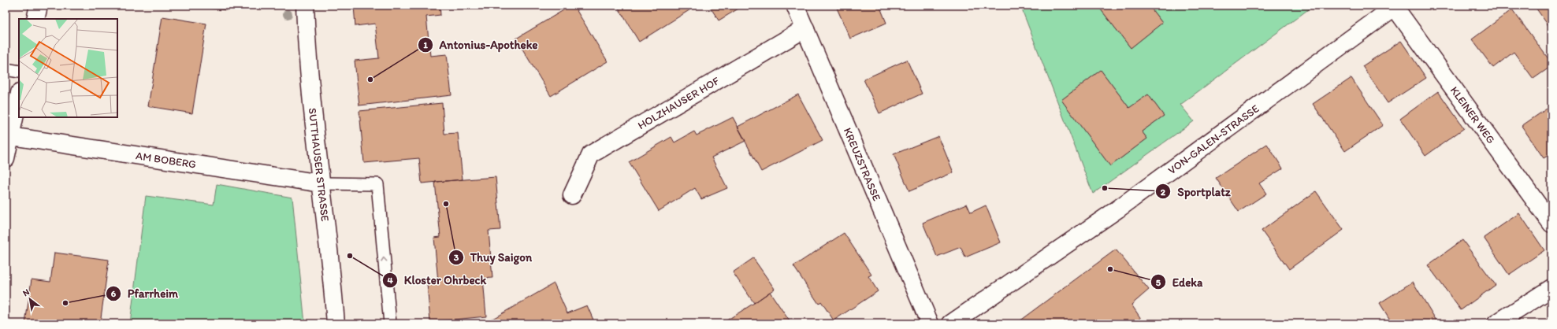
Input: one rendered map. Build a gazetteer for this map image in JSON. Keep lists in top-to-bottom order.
{
  "streets": {
    "street": [
      "HOLZHAUSER HOF",
      "KLEINER WEG",
      "VON-GALEN-STRASSE",
      "AM BOBERG",
      "SUTTHAUSER STRASSE",
      "KREUZSTRASSE"
    ]
  },
  "crossings": [
    ["HOLZHAUSER HOF", "KREUZSTRASSE"],
    ["KLEINER WEG", "VON-GALEN-STRASSE"],
    ["AM BOBERG", "SUTTHAUSER STRASSE"]
  ],
  "places": [
    "Antonius-Apotheke",
    "Sportplatz",
    "Thuy Saigon",
    "Kloster Ohrbeck",
    "Edeka",
    "Pfarrheim"
  ],
  "north": "top left"
}
